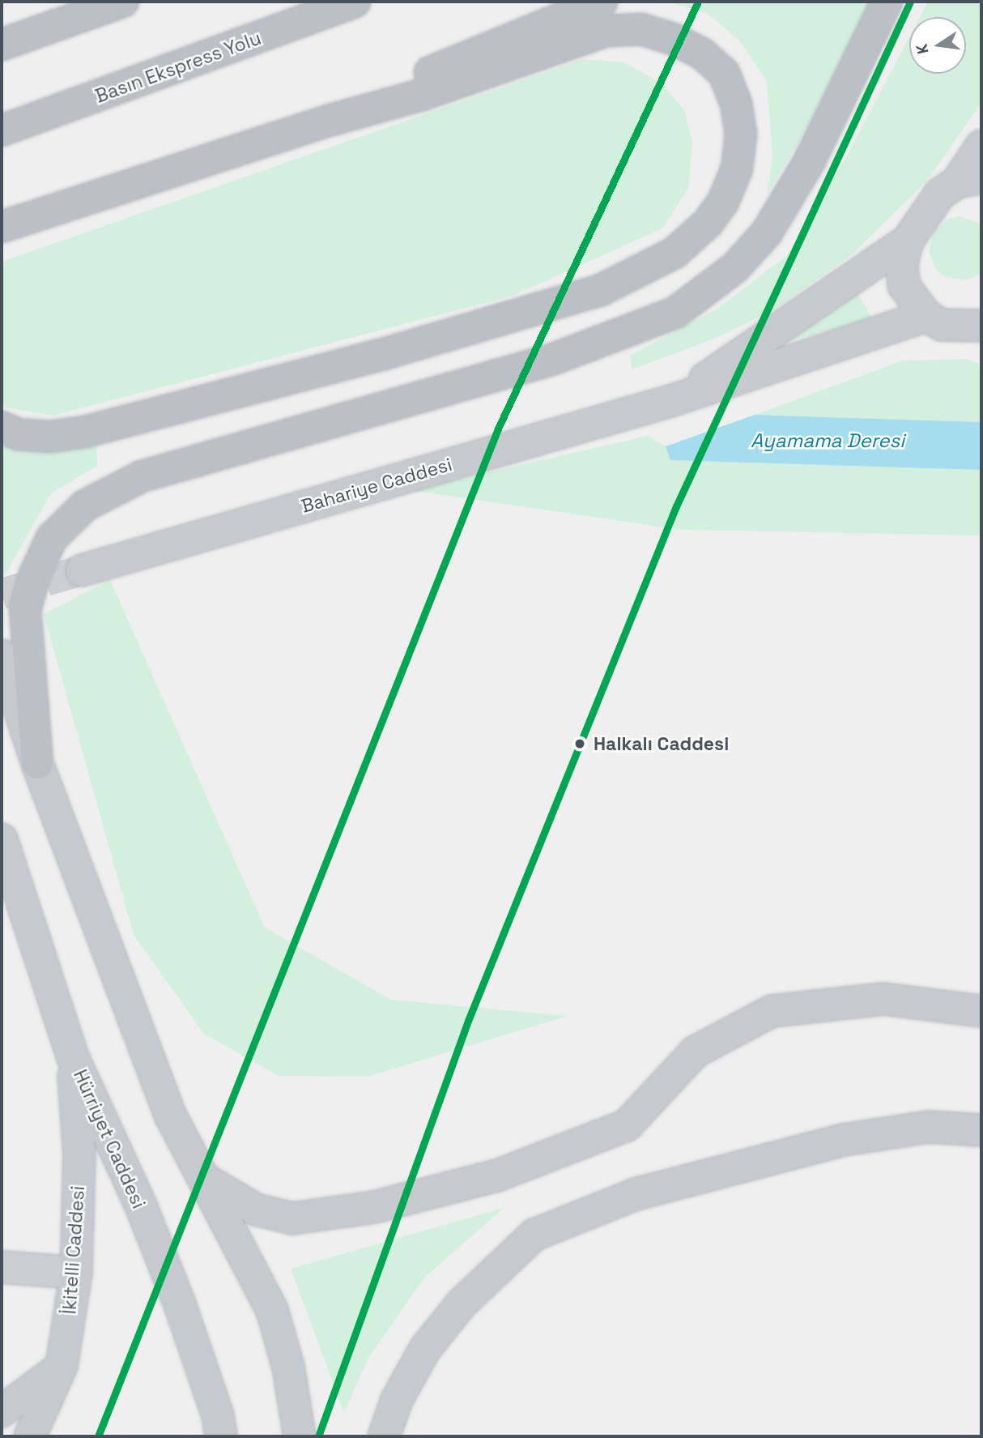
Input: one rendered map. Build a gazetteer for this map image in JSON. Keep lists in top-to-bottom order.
{
  "streets": {
    "highway": ["Basın Ekspress Yolu"],
    "main road": ["Bahariye Caddesi", "Hürriyet Caddesi", "İkitelli Caddesi"]
  },
  "crossings": [
    ["Hürriyet Caddesi", "İkitelli Caddesi"]
  ],
  "water": ["Ayamama Deresi"],
  "places": ["Halkalı Caddesi"],
  "north": "left"
}
